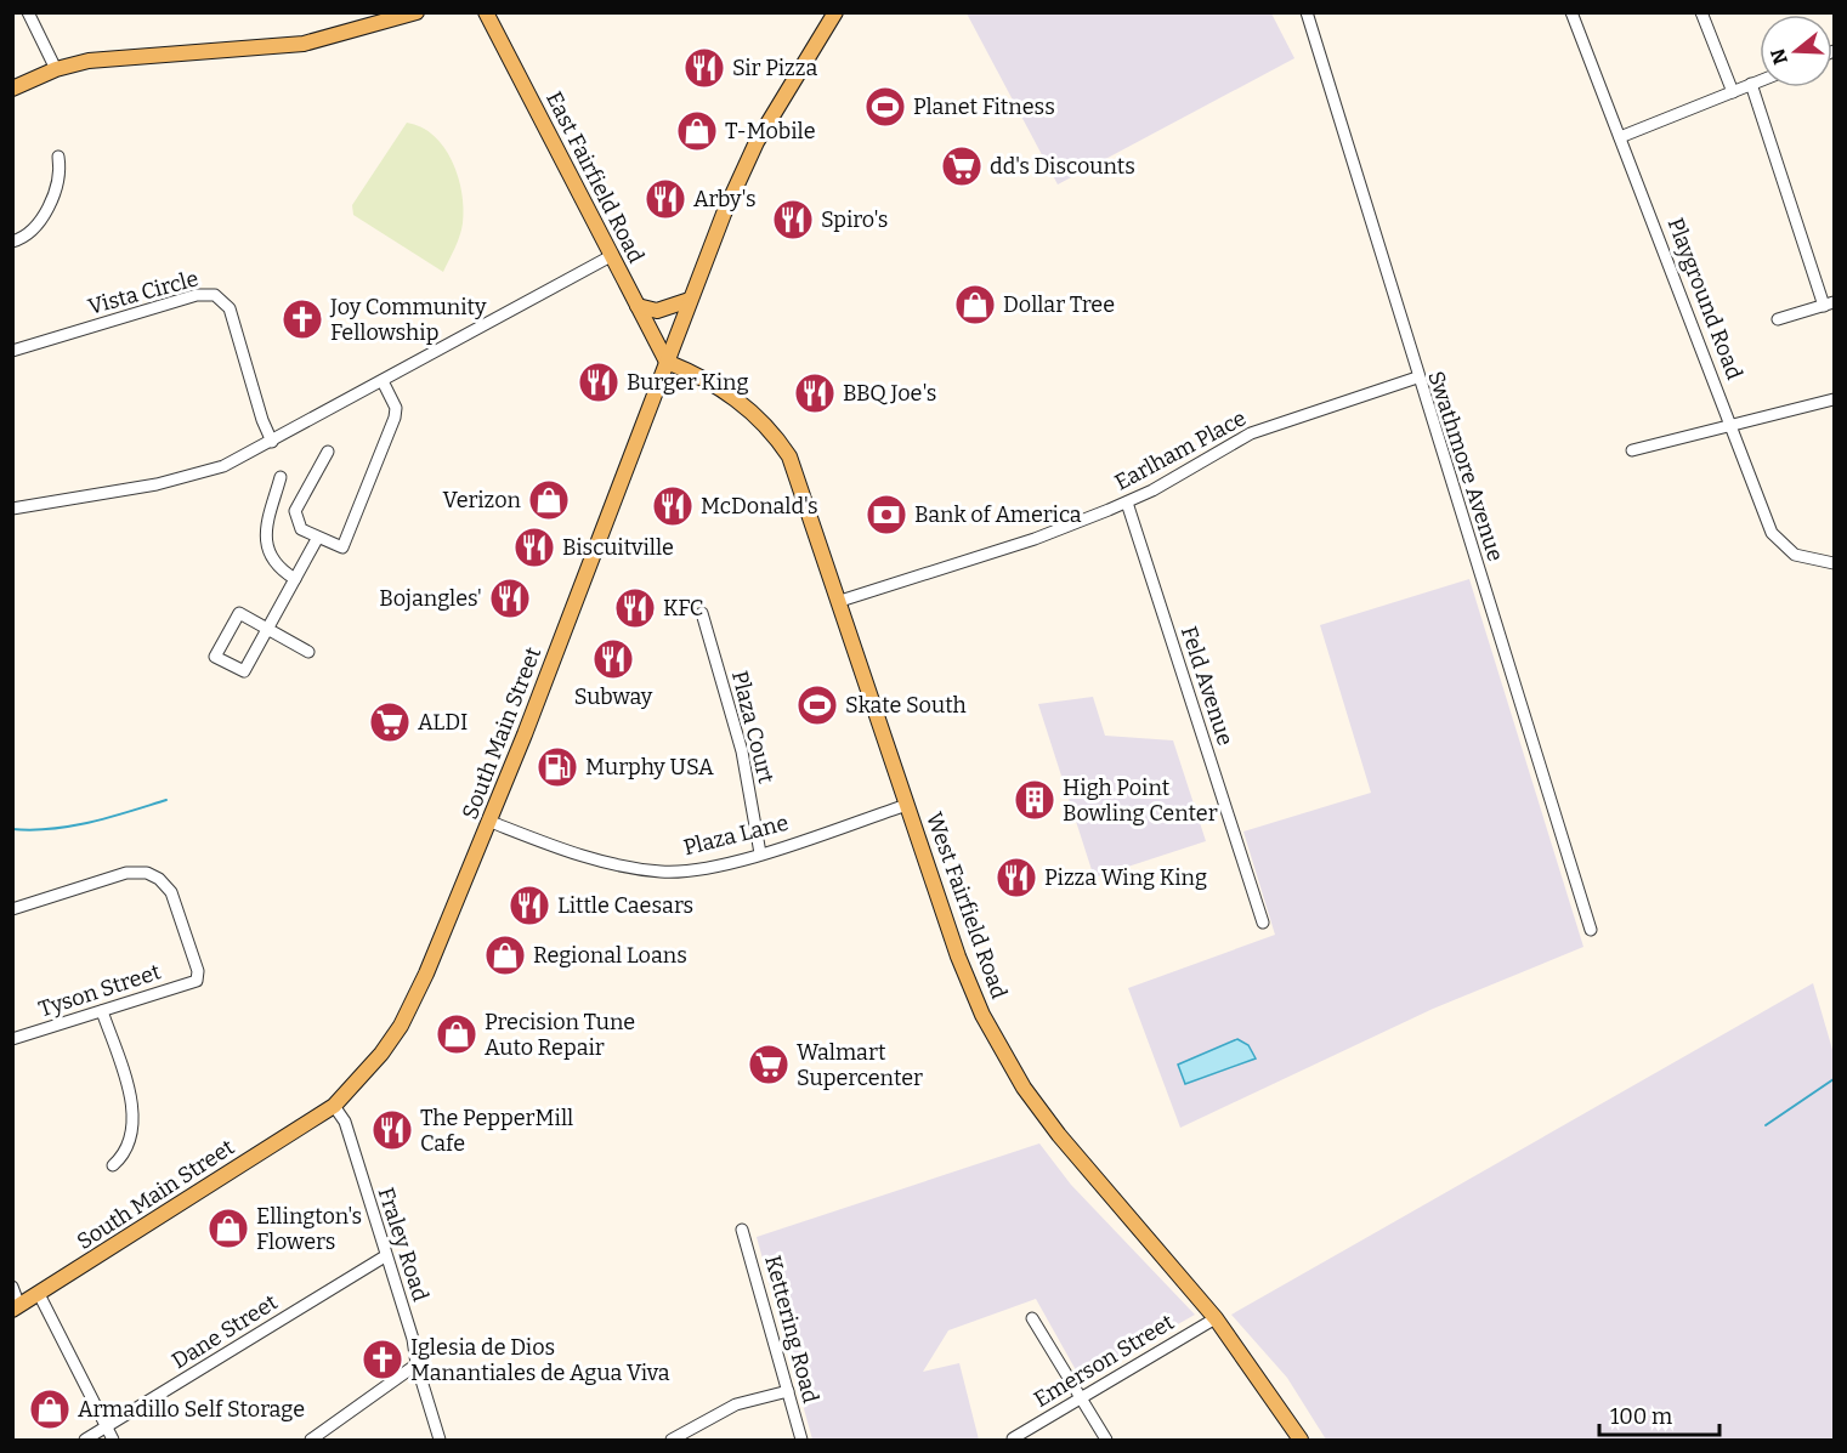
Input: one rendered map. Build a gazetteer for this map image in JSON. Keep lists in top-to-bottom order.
{
  "streets": {
    "main road": ["East Fairfield Road", "South Main Street", "West Fairfield Road"],
    "street": [
      "Vista Circle",
      "Playground Road",
      "Earlham Place",
      "Swathmore Avenue",
      "Feld Avenue",
      "Plaza Court",
      "Plaza Lane",
      "Tyson Street",
      "Fraley Road",
      "Kettering Road",
      "Dane Street",
      "Emerson Street"
    ]
  },
  "crossings": [
    ["East Fairfield Road", "South Main Street"],
    ["East Fairfield Road", "West Fairfield Road"],
    ["Earlham Place", "Swathmore Avenue"],
    ["Earlham Place", "Feld Avenue"],
    ["Earlham Place", "West Fairfield Road"],
    ["Plaza Court", "Plaza Lane"],
    ["South Main Street", "Plaza Lane"],
    ["South Main Street", "West Fairfield Road"],
    ["South Main Street", "Fraley Road"],
    ["Plaza Lane", "West Fairfield Road"],
    ["West Fairfield Road", "Emerson Street"],
    ["Fraley Road", "Dane Street"]
  ],
  "places": {
    "restaurant": [
      "Sir Pizza",
      "Arby's",
      "Spiro's",
      "Burger King",
      "BBQ Joe's",
      "McDonald's",
      "Biscuitville",
      "Bojangles'",
      "KFC",
      "Subway",
      "Pizza Wing King",
      "Little Caesars",
      "The PepperMill Cafe"
    ],
    "sports": ["Planet Fitness", "Skate South"],
    "shop": [
      "T-Mobile",
      "Dollar Tree",
      "Verizon",
      "Regional Loans",
      "Precision Tune Auto Repair",
      "Ellington's Flowers",
      "Armadillo Self Storage"
    ],
    "supermarket": ["dd's Discounts", "ALDI", "Walmart Supercenter"],
    "church": ["Joy Community Fellowship", "Iglesia de Dios Manantiales de Agua Viva"],
    "bank": ["Bank of America"],
    "fuel station": ["Murphy USA"],
    "building": ["High Point Bowling Center"]
  },
  "scale_bar": "100 m",
  "north": "left"
}
